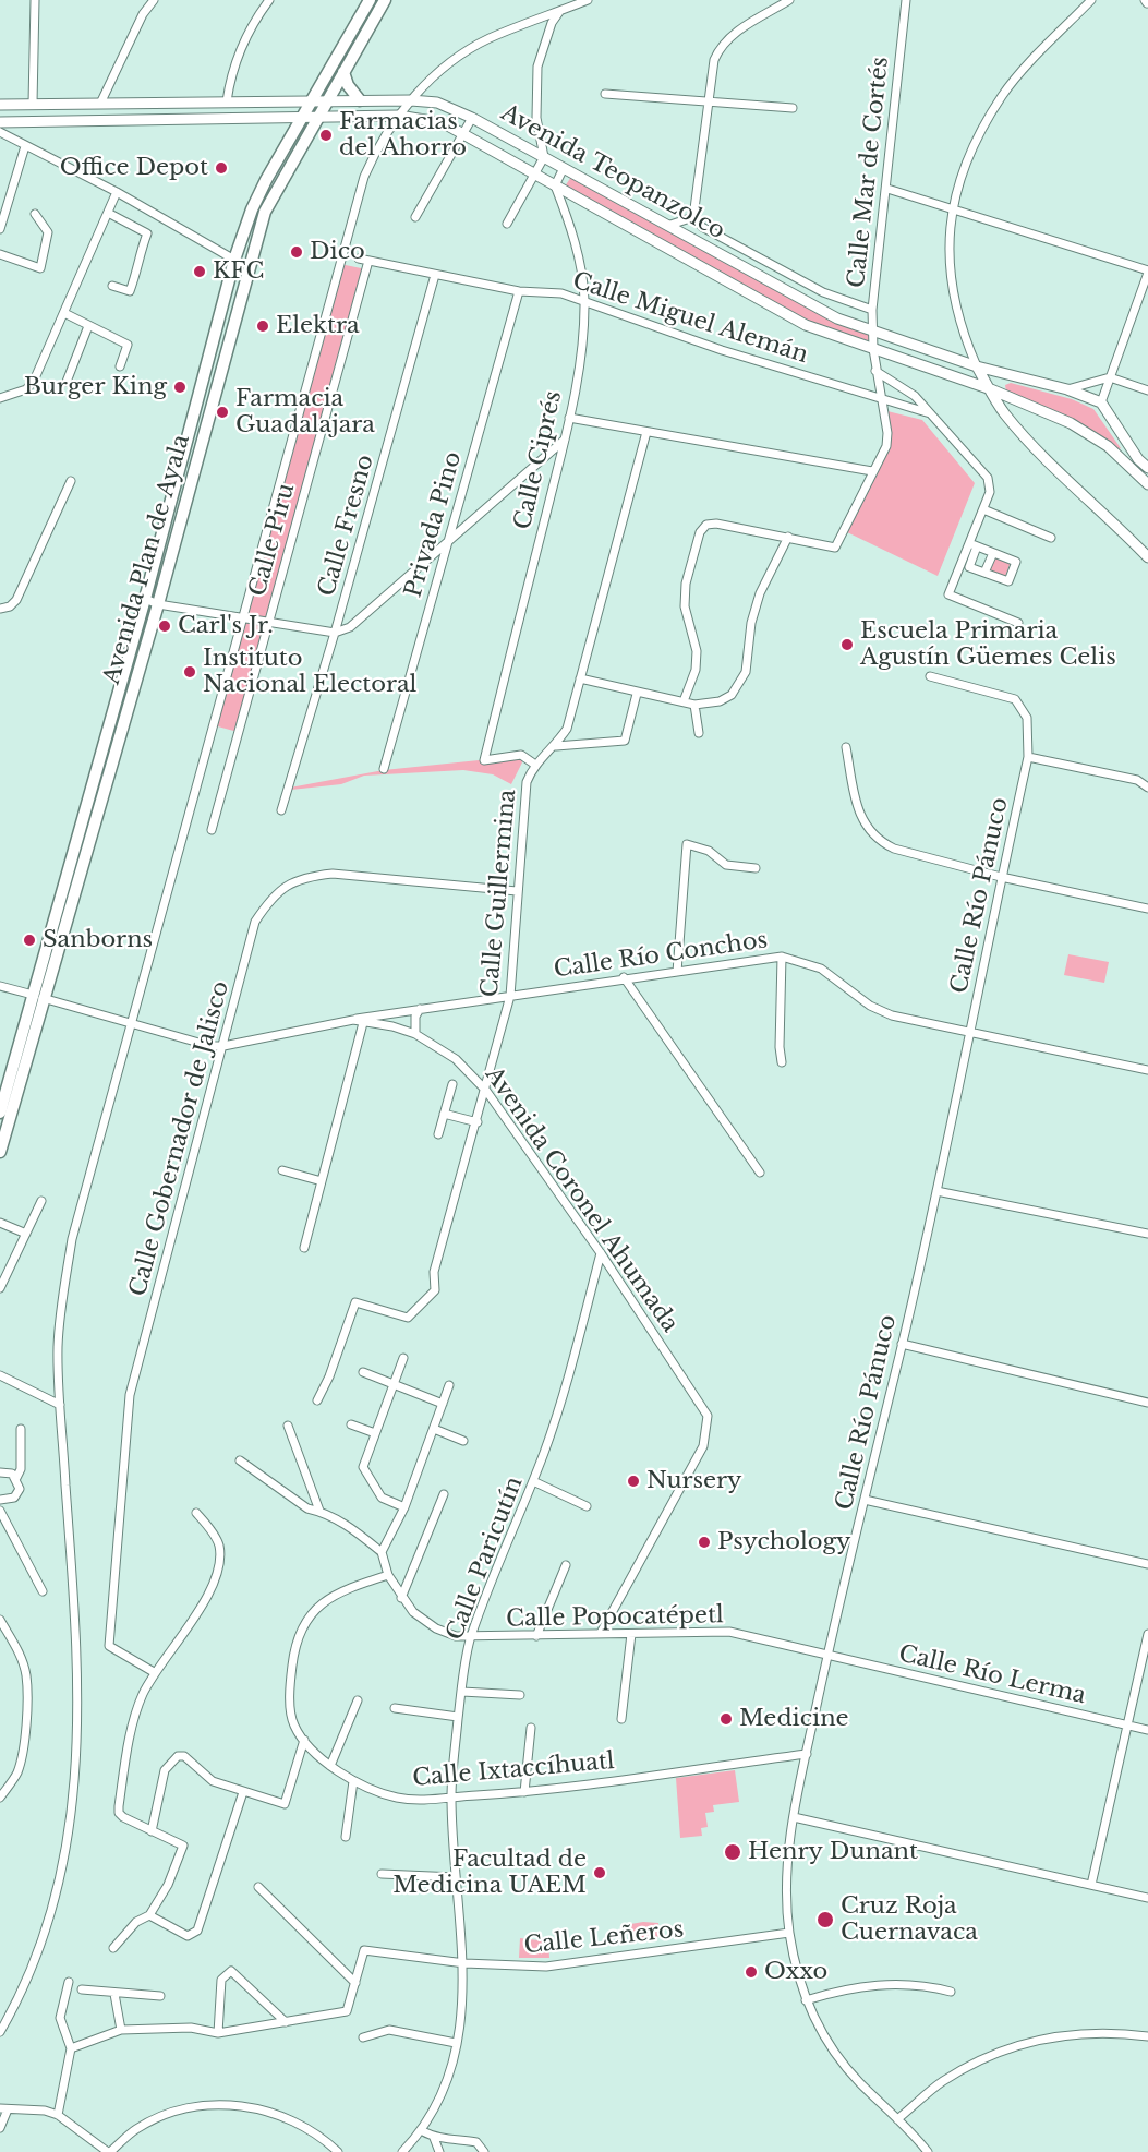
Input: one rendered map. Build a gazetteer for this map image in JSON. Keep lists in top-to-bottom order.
{
  "streets": {
    "main road": ["Avenida Teopanzolco", "Avenida Plan de Ayala"],
    "street": [
      "Calle Mar de Cortés",
      "Calle Miguel Alemán",
      "Calle Ciprés",
      "Privada Pino",
      "Calle Fresno",
      "Calle Piru",
      "Calle Guillermina",
      "Calle Río Pánuco",
      "Calle Río Conchos",
      "Calle Gobernador de Jalisco",
      "Avenida Coronel Ahumada",
      "Calle Paricutín",
      "Calle Popocatépetl",
      "Calle Río Lerma",
      "Calle Ixtaccíhuatl",
      "Calle Leñeros"
    ]
  },
  "crossings": [
    ["Avenida Teopanzolco", "Calle Mar de Cortés"],
    ["Avenida Teopanzolco", "Calle Ciprés"],
    ["Avenida Teopanzolco", "Avenida Plan de Ayala"],
    ["Calle Miguel Alemán", "Calle Ciprés"],
    ["Calle Miguel Alemán", "Privada Pino"],
    ["Calle Miguel Alemán", "Calle Fresno"],
    ["Calle Miguel Alemán", "Calle Piru"],
    ["Calle Ciprés", "Calle Guillermina"],
    ["Avenida Plan de Ayala", "Avenida Coronel Ahumada"],
    ["Calle Guillermina", "Calle Río Conchos"],
    ["Calle Guillermina", "Calle Gobernador de Jalisco"],
    ["Calle Guillermina", "Avenida Coronel Ahumada"],
    ["Calle Río Pánuco", "Calle Río Conchos"],
    ["Calle Río Pánuco", "Calle Popocatépetl"],
    ["Calle Río Pánuco", "Calle Río Lerma"],
    ["Calle Río Pánuco", "Calle Ixtaccíhuatl"],
    ["Calle Río Pánuco", "Calle Leñeros"],
    ["Calle Río Conchos", "Avenida Coronel Ahumada"],
    ["Calle Gobernador de Jalisco", "Avenida Coronel Ahumada"],
    ["Avenida Coronel Ahumada", "Calle Paricutín"],
    ["Avenida Coronel Ahumada", "Calle Popocatépetl"],
    ["Calle Paricutín", "Calle Popocatépetl"],
    ["Calle Paricutín", "Calle Ixtaccíhuatl"],
    ["Calle Paricutín", "Calle Leñeros"],
    ["Calle Popocatépetl", "Calle Río Lerma"],
    ["Calle Popocatépetl", "Calle Ixtaccíhuatl"]
  ],
  "places": [
    "Farmacias del Ahorro",
    "Office Depot",
    "Dico",
    "KFC",
    "Elektra",
    "Burger King",
    "Farmacia Guadalajara",
    "Carl's Jr.",
    "Escuela Primaria Agustín Güemes Celis",
    "Instituto Nacional Electoral",
    "Sanborns",
    "Nursery",
    "Psychology",
    "Medicine",
    "Henry Dunant",
    "Facultad de Medicina UAEM",
    "Cruz Roja Cuernavaca",
    "Oxxo"
  ]
}
